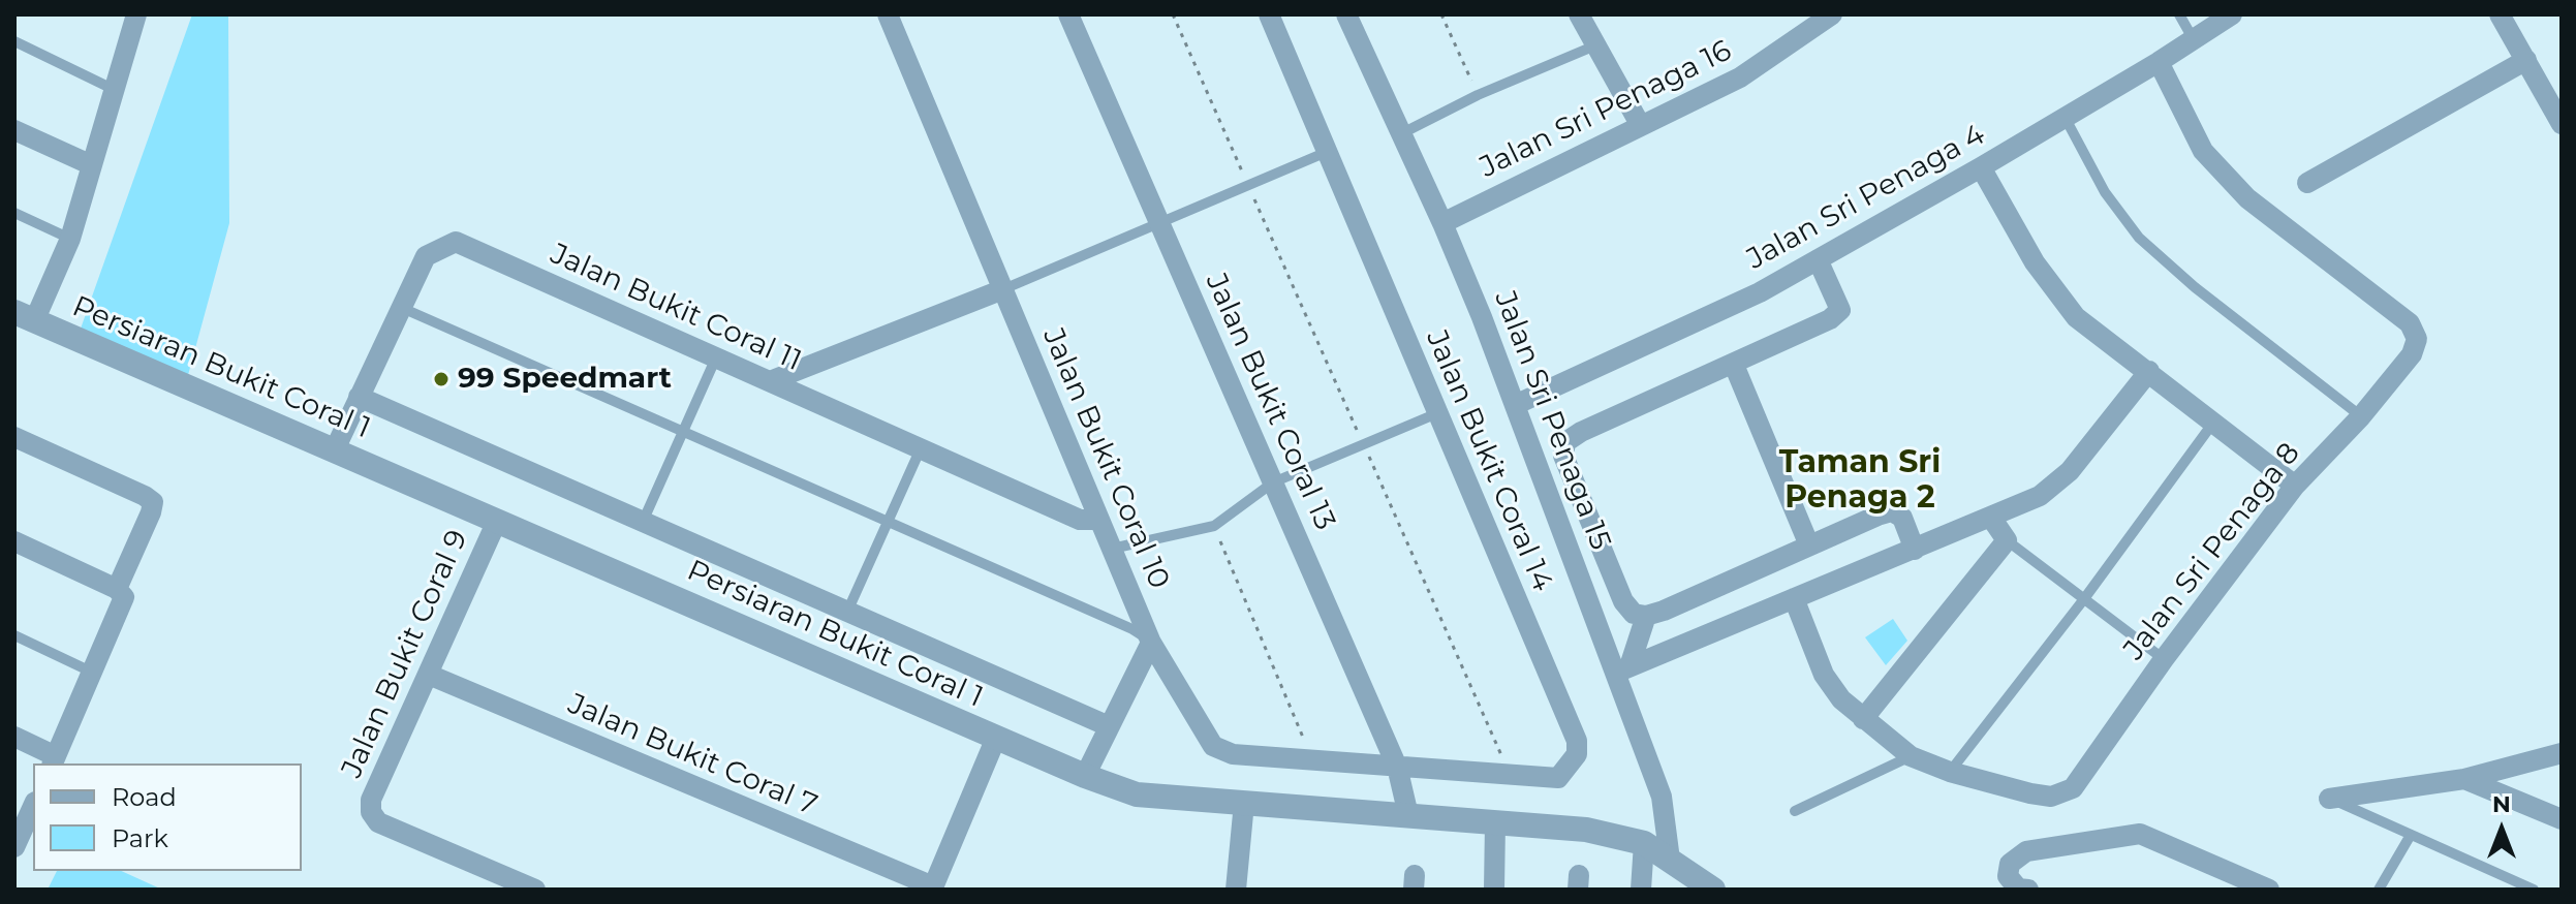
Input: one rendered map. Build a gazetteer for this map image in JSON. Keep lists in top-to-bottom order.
{
  "streets": {
    "street": [
      "Jalan Sri Penaga 16",
      "Jalan Sri Penaga 4",
      "Jalan Bukit Coral 11",
      "Persiaran Bukit Coral 1",
      "Jalan Bukit Coral 13",
      "Jalan Sri Penaga 15",
      "Jalan Bukit Coral 10",
      "Jalan Bukit Coral 14",
      "Jalan Sri Penaga 8",
      "Jalan Bukit Coral 9",
      "Jalan Bukit Coral 7"
    ]
  },
  "crossings": [
    ["Jalan Sri Penaga 16", "Jalan Sri Penaga 15"],
    ["Jalan Sri Penaga 4", "Jalan Sri Penaga 15"],
    ["Jalan Sri Penaga 4", "Jalan Sri Penaga 8"],
    ["Jalan Bukit Coral 11", "Persiaran Bukit Coral 1"],
    ["Jalan Bukit Coral 11", "Jalan Bukit Coral 10"],
    ["Persiaran Bukit Coral 1", "Jalan Bukit Coral 13"],
    ["Persiaran Bukit Coral 1", "Jalan Sri Penaga 15"],
    ["Persiaran Bukit Coral 1", "Jalan Bukit Coral 9"],
    ["Persiaran Bukit Coral 1", "Jalan Bukit Coral 7"],
    ["Jalan Bukit Coral 13", "Jalan Bukit Coral 10"],
    ["Jalan Bukit Coral 13", "Jalan Bukit Coral 14"],
    ["Jalan Bukit Coral 10", "Jalan Bukit Coral 14"],
    ["Jalan Bukit Coral 9", "Jalan Bukit Coral 7"]
  ],
  "districts": ["Taman Sri Penaga 2"],
  "places": ["99 Speedmart"],
  "legend": ["Road", "Park"],
  "north": "top"
}
